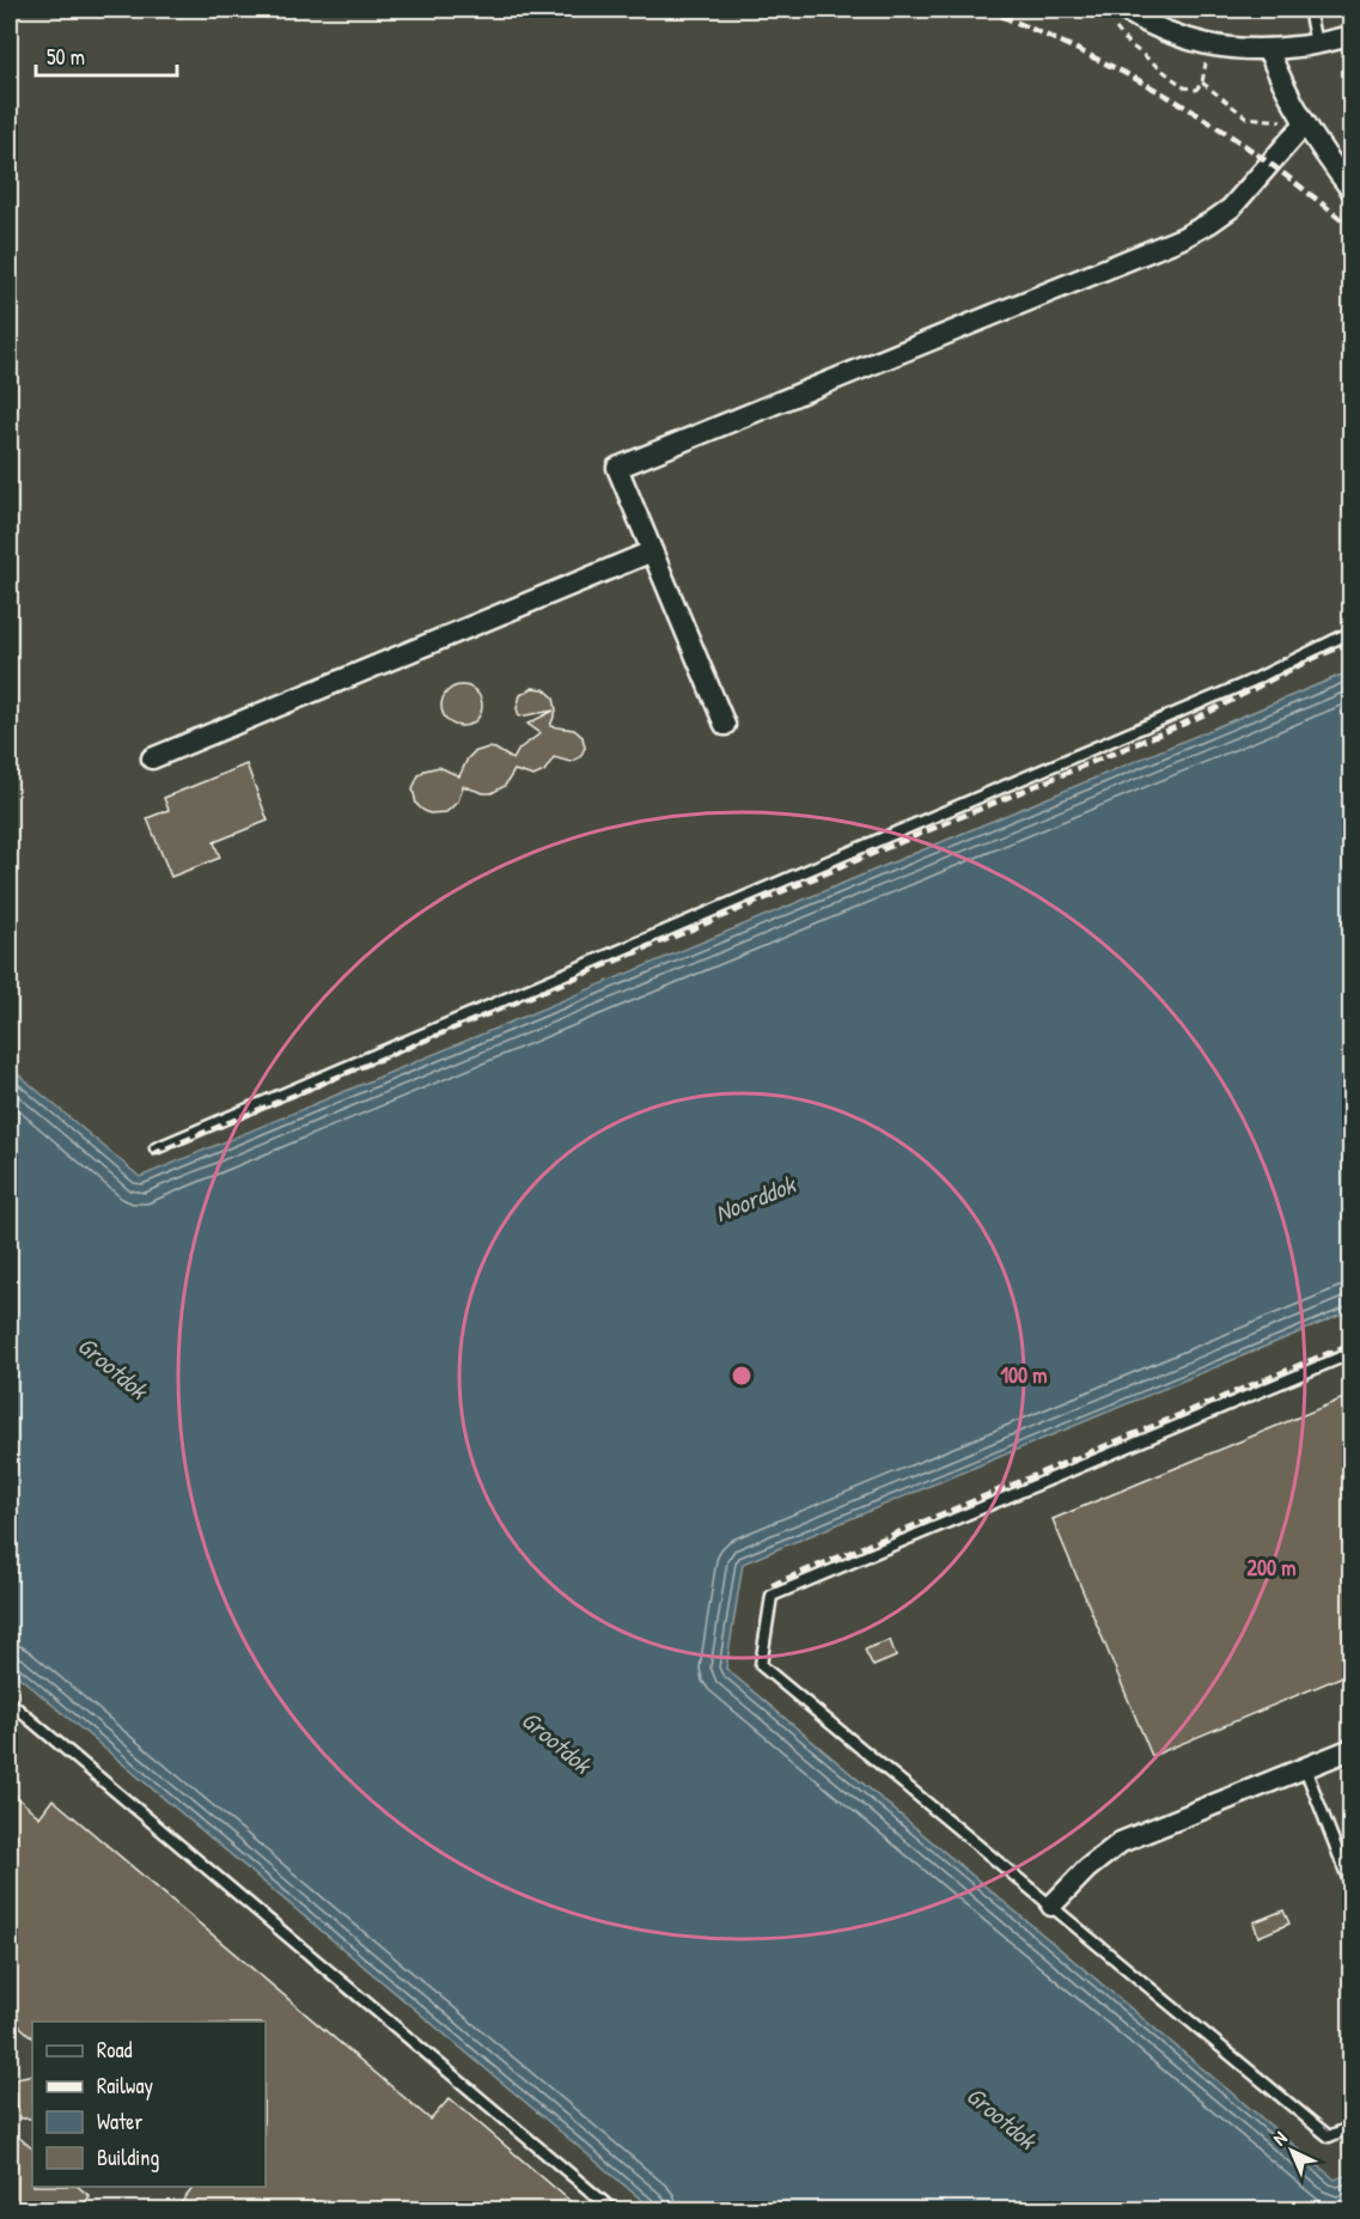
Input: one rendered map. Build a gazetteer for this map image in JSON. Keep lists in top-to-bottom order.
{
  "water": ["Noorddok", "Grootdok"],
  "legend": [
    "Road",
    "Railway",
    "Water",
    "Building"
  ],
  "scale_bar": "50 m",
  "north": "top left",
  "rings": ["100 m", "200 m"]
}
